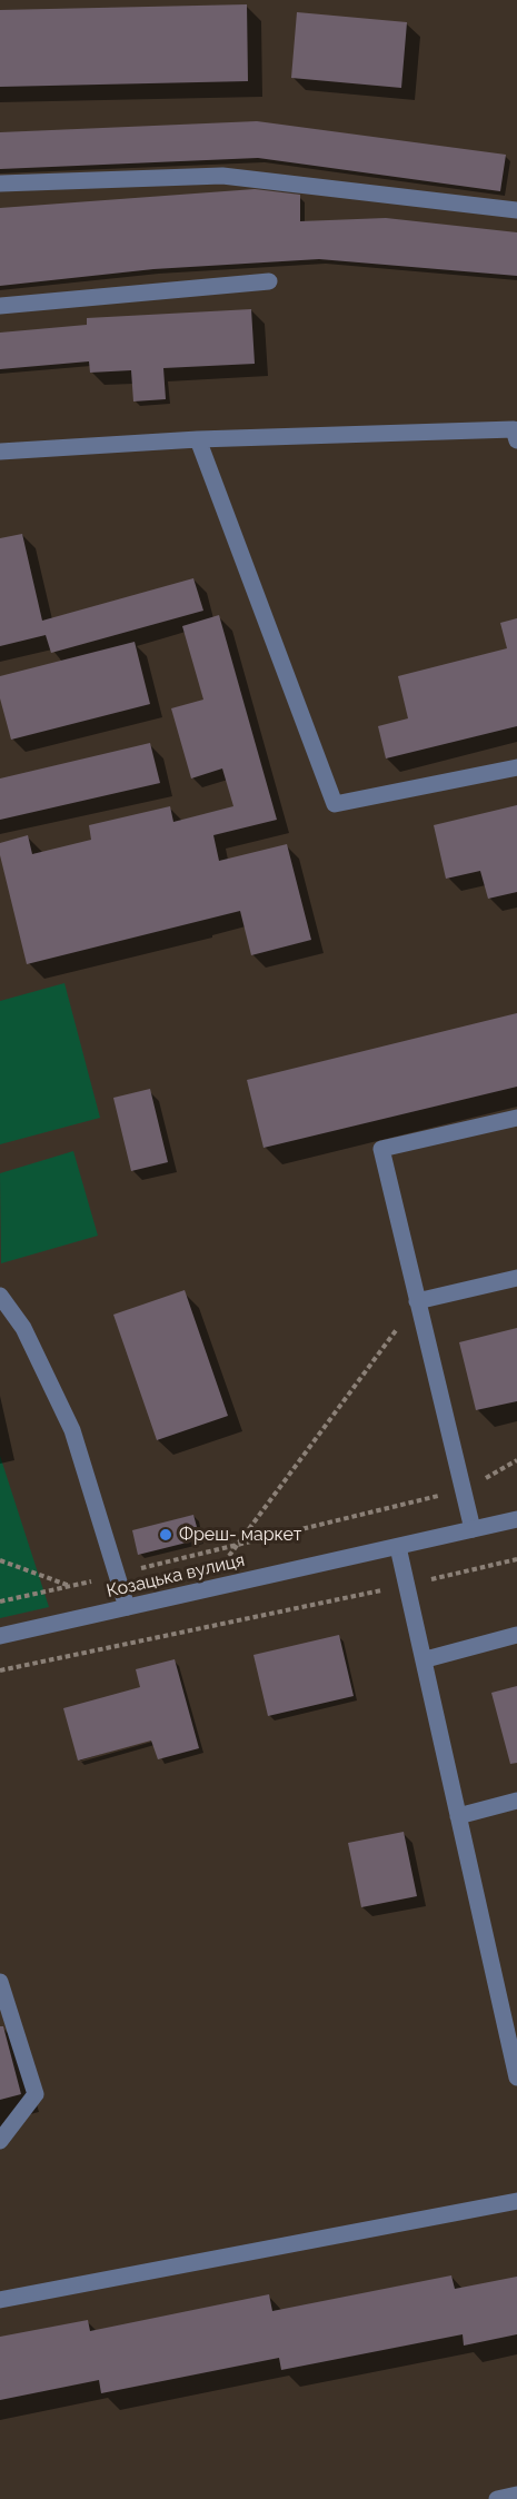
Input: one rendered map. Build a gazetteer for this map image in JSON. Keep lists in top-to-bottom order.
{
  "streets": {
    "street": ["Козацька вулиця"]
  },
  "places": ["Фреш- маркет"]
}
